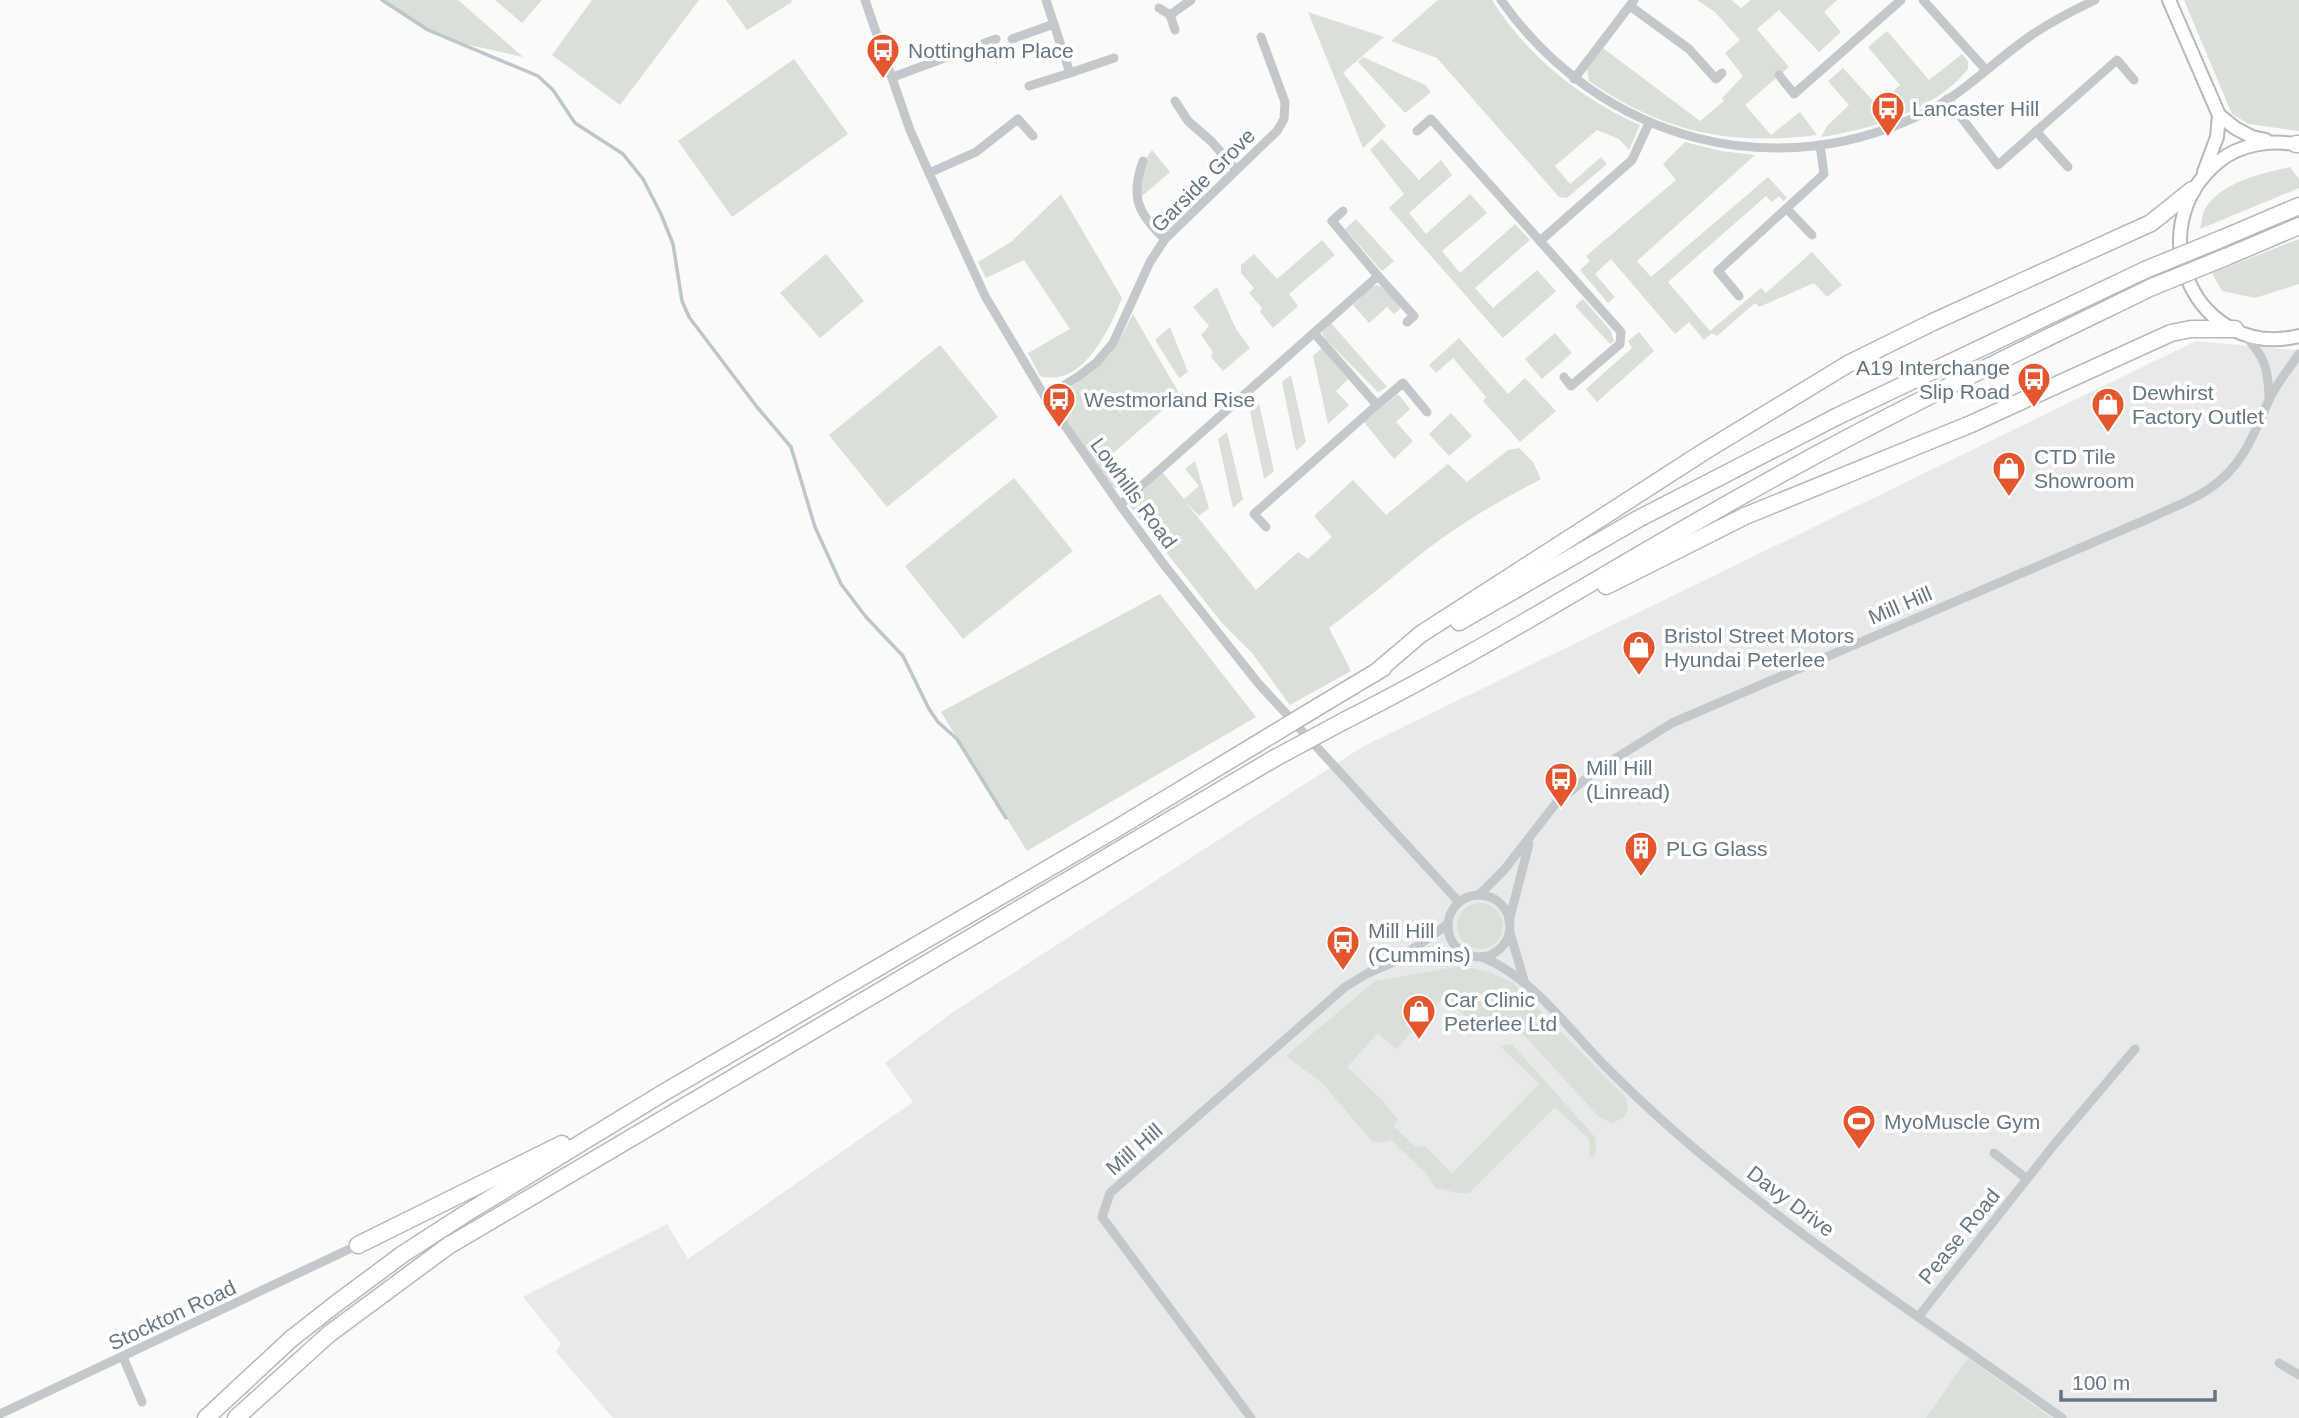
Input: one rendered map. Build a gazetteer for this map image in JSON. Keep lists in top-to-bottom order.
{
  "streets": {
    "street": [
      "Garside Grove",
      "Lowhills Road",
      "Mill Hill",
      "Davy Drive",
      "Pease Road",
      "Stockton Road"
    ]
  },
  "crossings": [
    ["Garside Grove", "Lowhills Road"],
    ["Lowhills Road", "Mill Hill"],
    ["Lowhills Road", "Davy Drive"],
    ["Mill Hill", "Davy Drive"],
    ["Davy Drive", "Pease Road"]
  ],
  "places": {
    "bus stop": [
      "Nottingham Place",
      "Lancaster Hill",
      "A19 Interchange Slip Road",
      "Westmorland Rise",
      "Mill Hill (Linread)",
      "Mill Hill (Cummins)"
    ],
    "shop": [
      "Dewhirst Factory Outlet",
      "CTD Tile Showroom",
      "Bristol Street Motors Hyundai Peterlee",
      "Car Clinic Peterlee Ltd"
    ],
    "building": ["PLG Glass"],
    "sports": ["MyoMuscle Gym"]
  },
  "scale_bar": "100 m"
}
